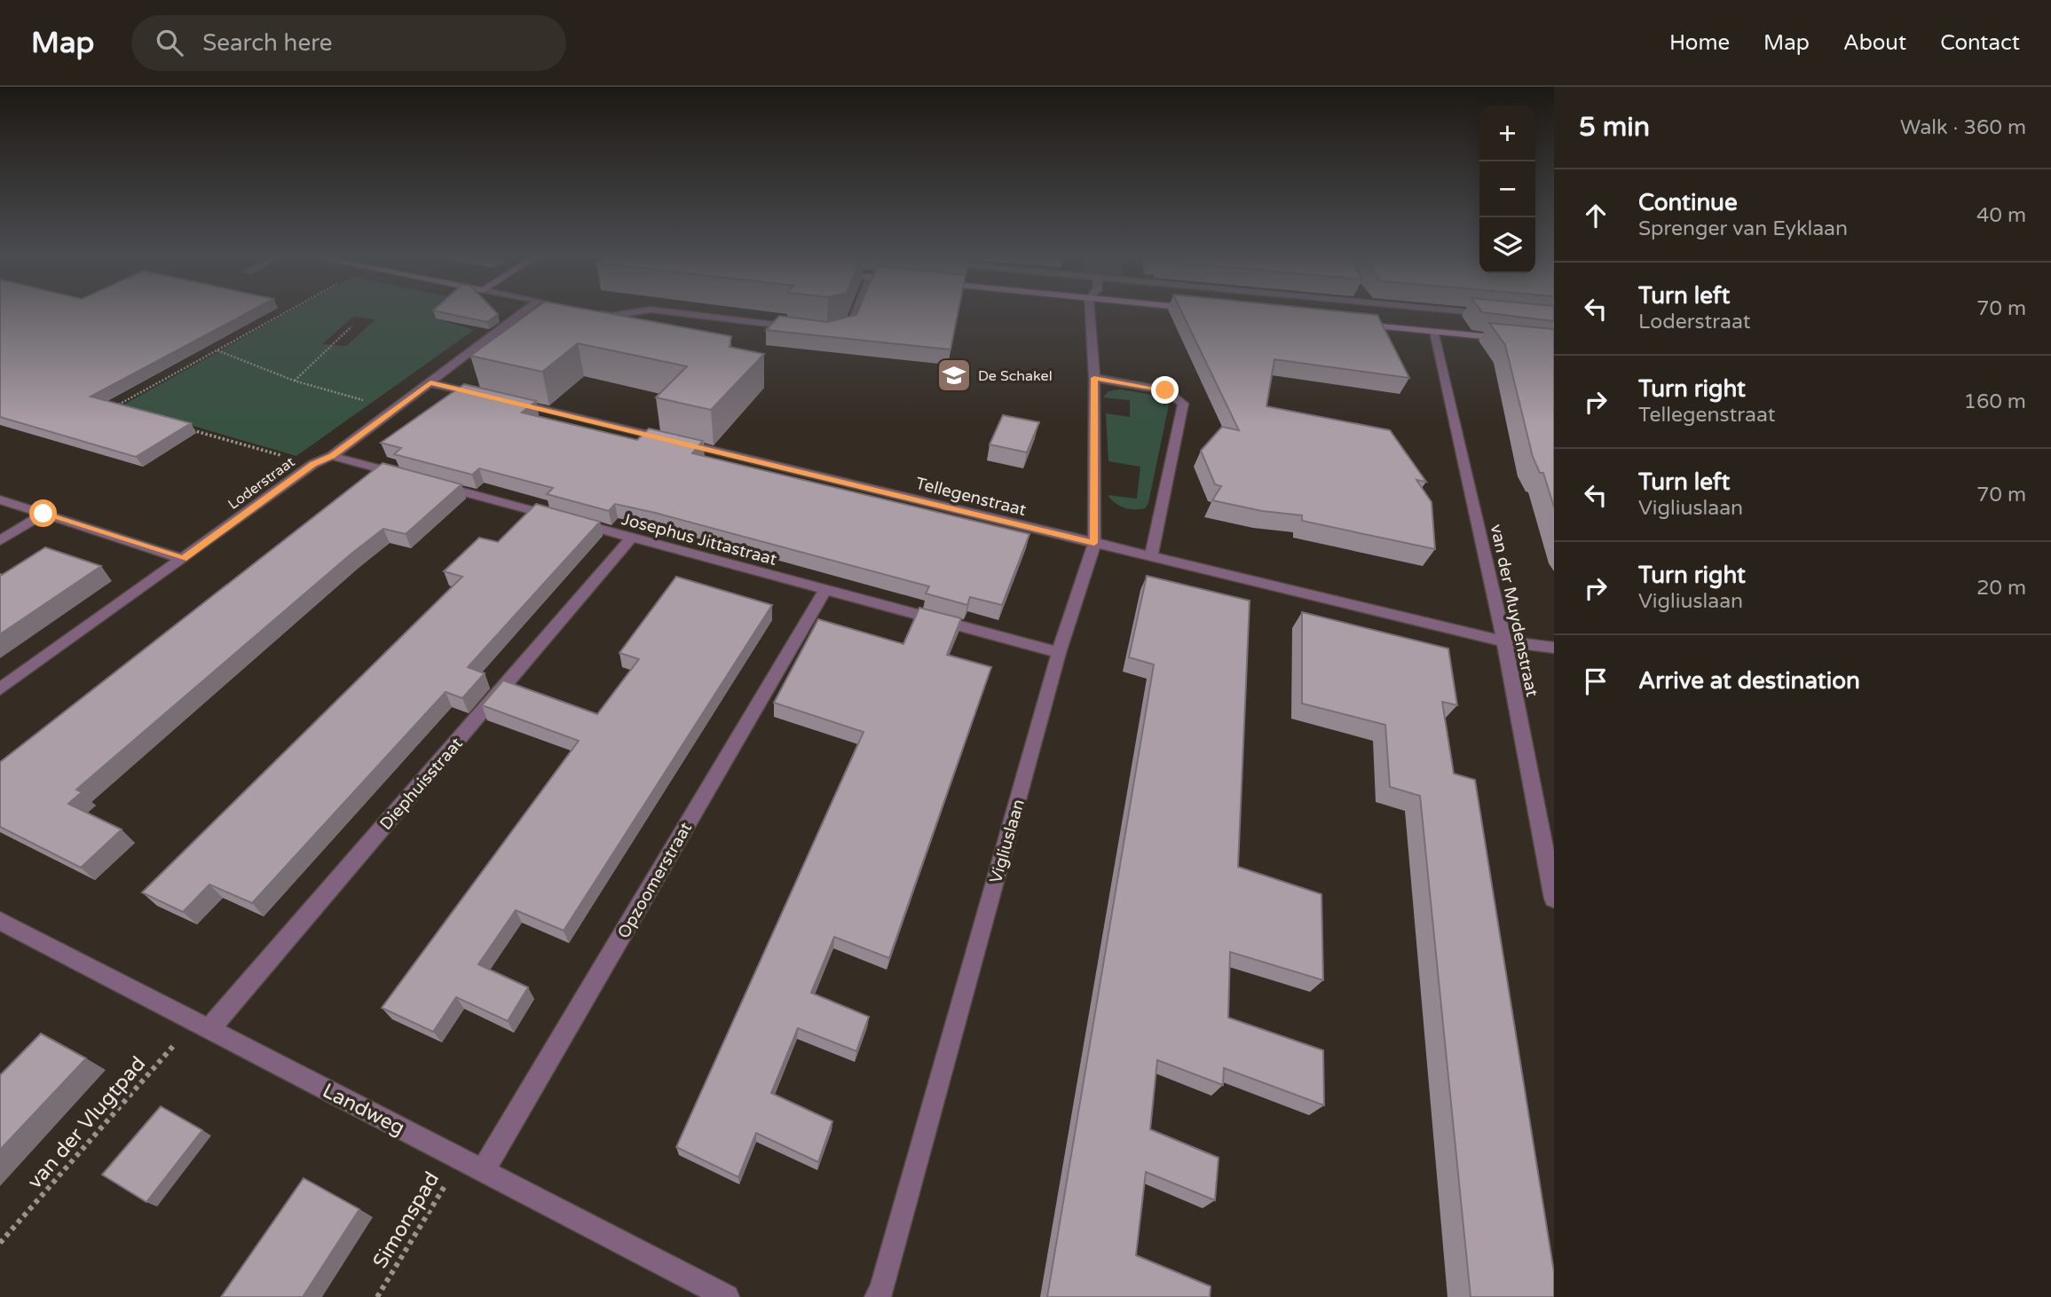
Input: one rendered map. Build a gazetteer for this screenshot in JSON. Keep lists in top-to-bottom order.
{
  "streets": {
    "street": [
      "Loderstraat",
      "Tellegenstraat",
      "Josephus Jittastraat",
      "van der Muydenstraat",
      "Diephuisstraat",
      "Vigliuslaan",
      "Opzoomerstraat",
      "Landweg"
    ],
    "path": ["van der Vlugtpad", "Simonspad"]
  },
  "crossings": [
    ["Loderstraat", "Tellegenstraat"],
    ["Tellegenstraat", "van der Muydenstraat"],
    ["Tellegenstraat", "Vigliuslaan"],
    ["Josephus Jittastraat", "Diephuisstraat"],
    ["Josephus Jittastraat", "Vigliuslaan"],
    ["Josephus Jittastraat", "Opzoomerstraat"],
    ["Diephuisstraat", "Landweg"],
    ["Diephuisstraat", "van der Vlugtpad"],
    ["Opzoomerstraat", "Landweg"],
    ["Landweg", "van der Vlugtpad"],
    ["Landweg", "Simonspad"]
  ],
  "places": {
    "school or university": ["De Schakel"]
  },
  "page": {
    "header": "Map",
    "search": "Search here",
    "nav": [
      "Home",
      "Map",
      "About",
      "Contact"
    ],
    "heading": ["5 min", "Walk · 360 m"],
    "map_buttons": ["+", "−"],
    "list": [
      ["Continue", "Sprenger van Eyklaan", "40 m"],
      ["Turn left", "Loderstraat", "70 m"],
      ["Turn right", "Tellegenstraat", "160 m"],
      ["Turn left", "Vigliuslaan", "70 m"],
      ["Turn right", "Vigliuslaan", "20 m"],
      "Arrive at destination"
    ]
  }
}
